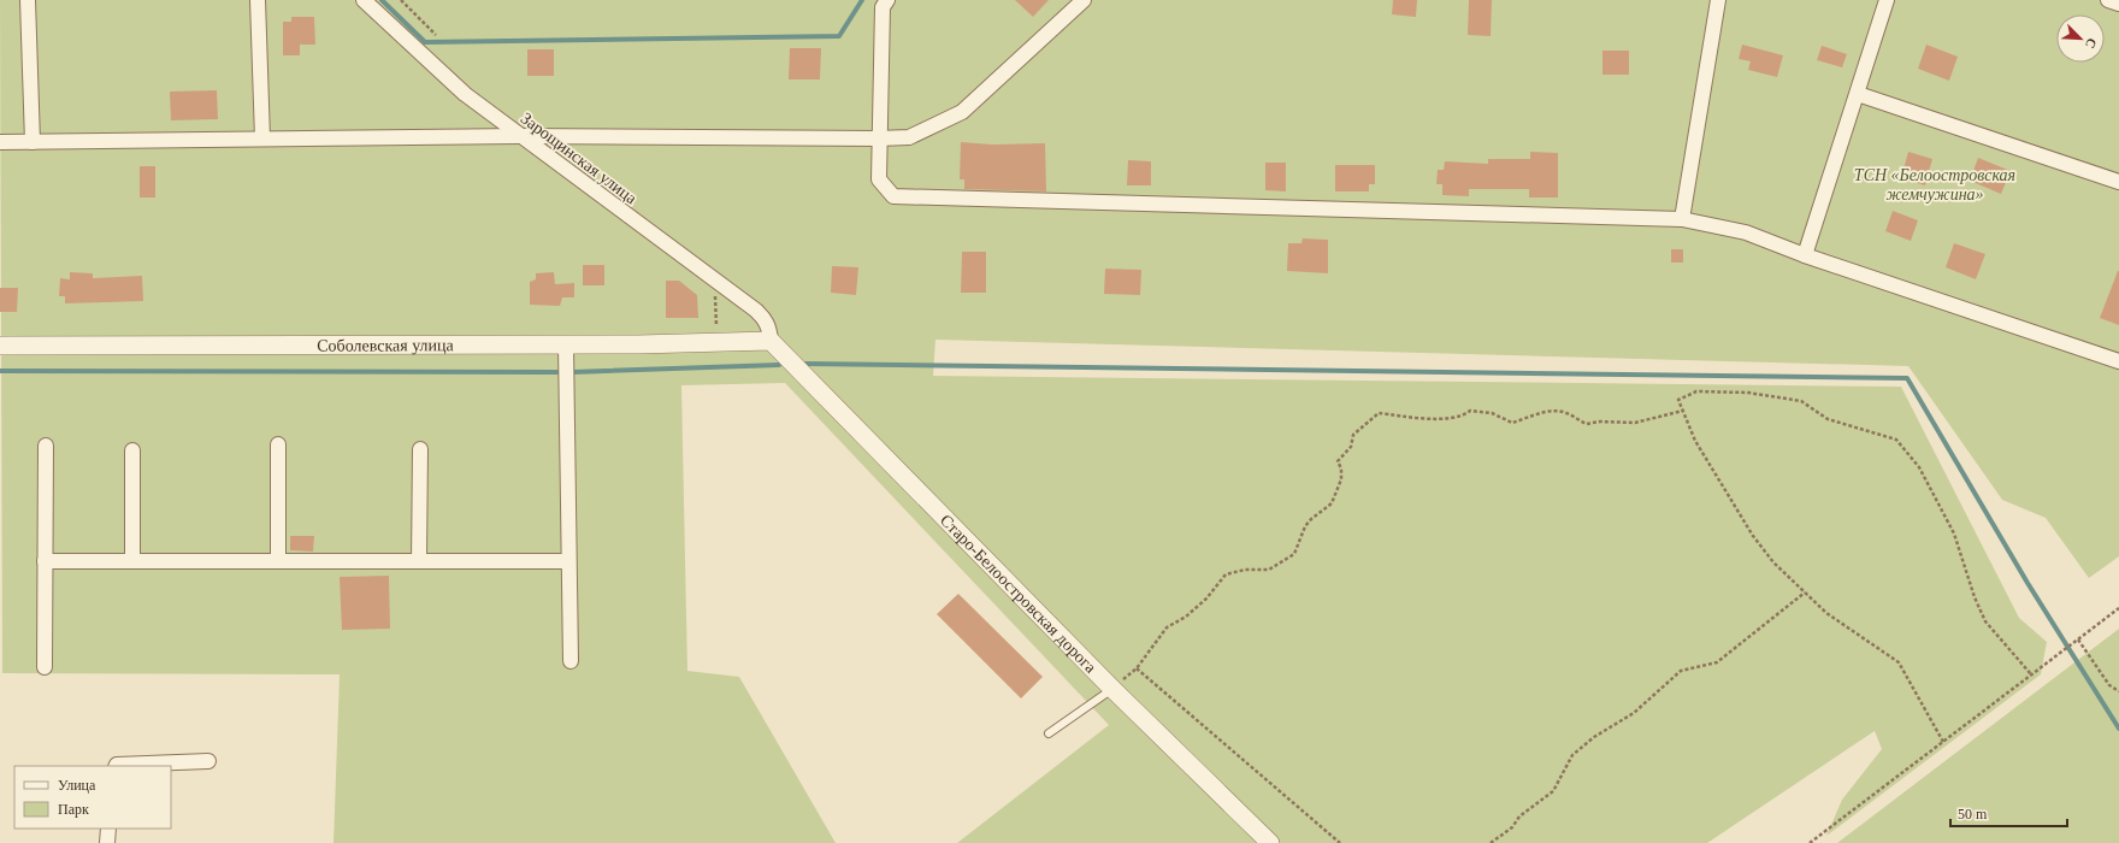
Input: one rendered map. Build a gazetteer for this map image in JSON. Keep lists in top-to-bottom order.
{
  "streets": {
    "street": ["Зарощинская улица", "Соболевская улица", "Старо-Белоостровская дорога"]
  },
  "crossings": [
    ["Зарощинская улица", "Соболевская улица"],
    ["Зарощинская улица", "Старо-Белоостровская дорога"],
    ["Соболевская улица", "Старо-Белоостровская дорога"]
  ],
  "parks": ["ТСН «Белоостровская жемчужина»"],
  "legend": ["Улица", "Парк"],
  "scale_bar": "50 m",
  "north": "bottom right"
}
